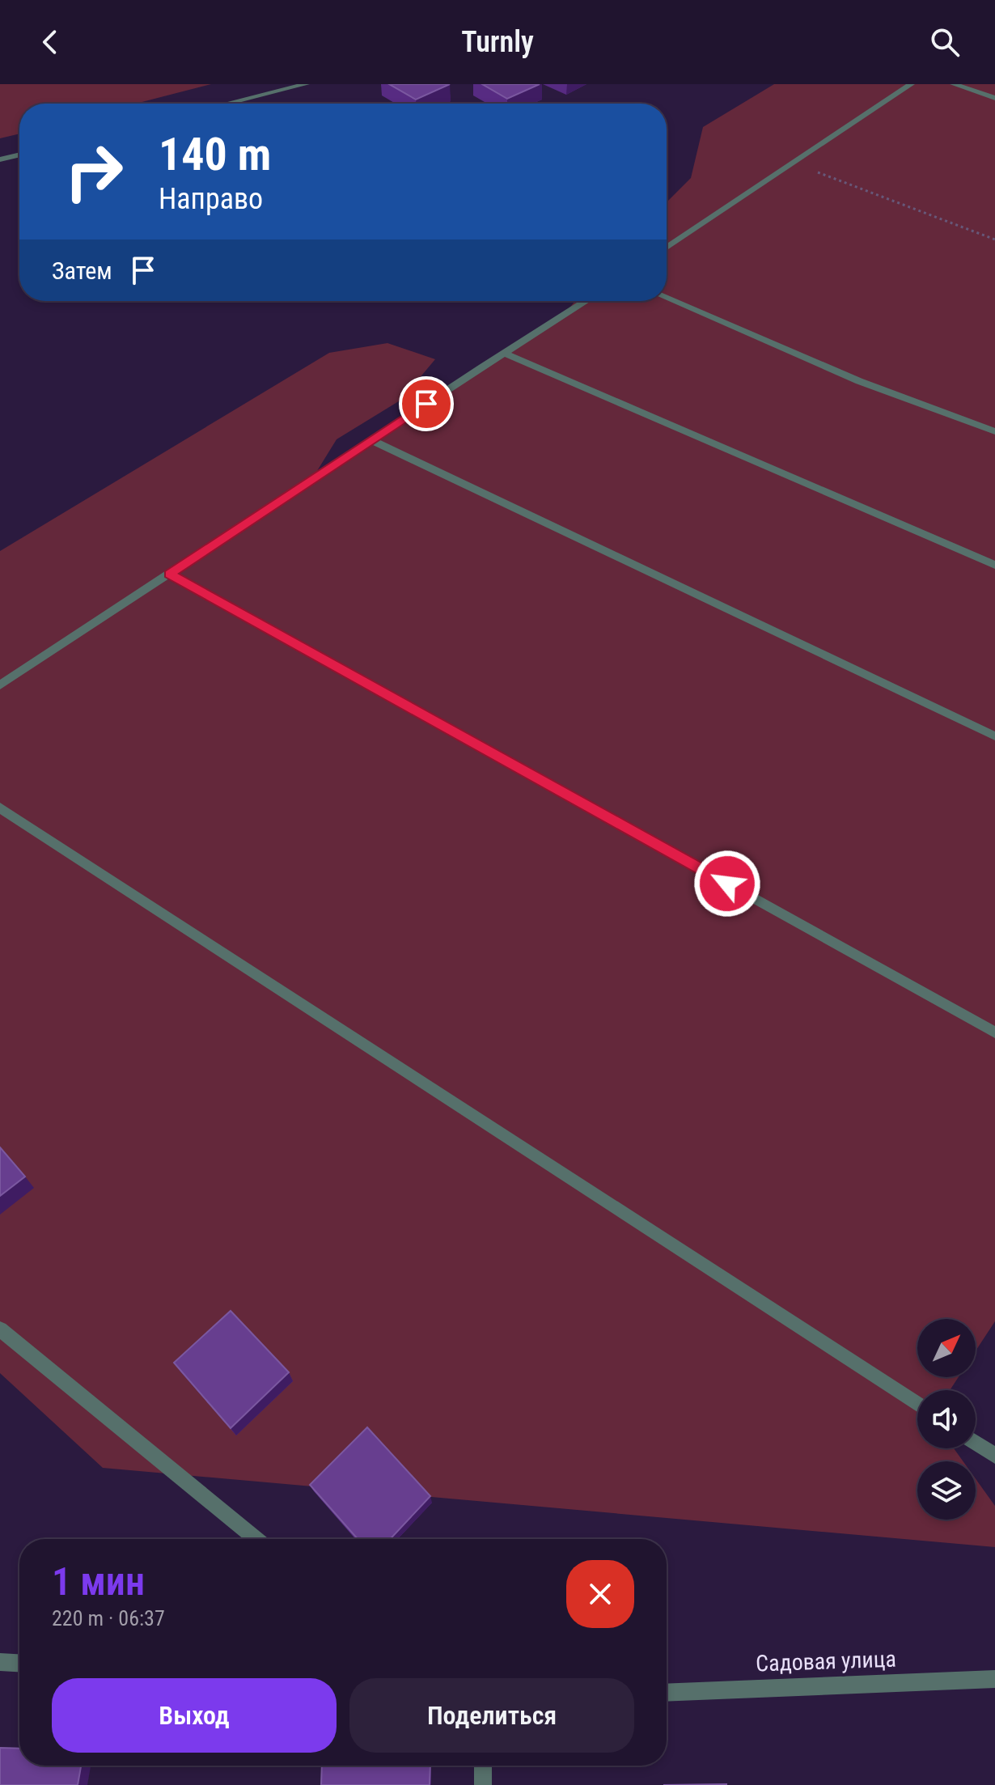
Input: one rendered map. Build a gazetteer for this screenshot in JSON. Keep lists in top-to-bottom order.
{
  "streets": {
    "street": ["Садовая улица"]
  },
  "north": "top right",
  "page": {
    "header": "Turnly",
    "turn": ["140 m", "Направо"],
    "then": "Затем",
    "heading": ["1 мин", "220 m · 06:37"],
    "buttons": ["Выход", "Поделиться"]
  }
}
